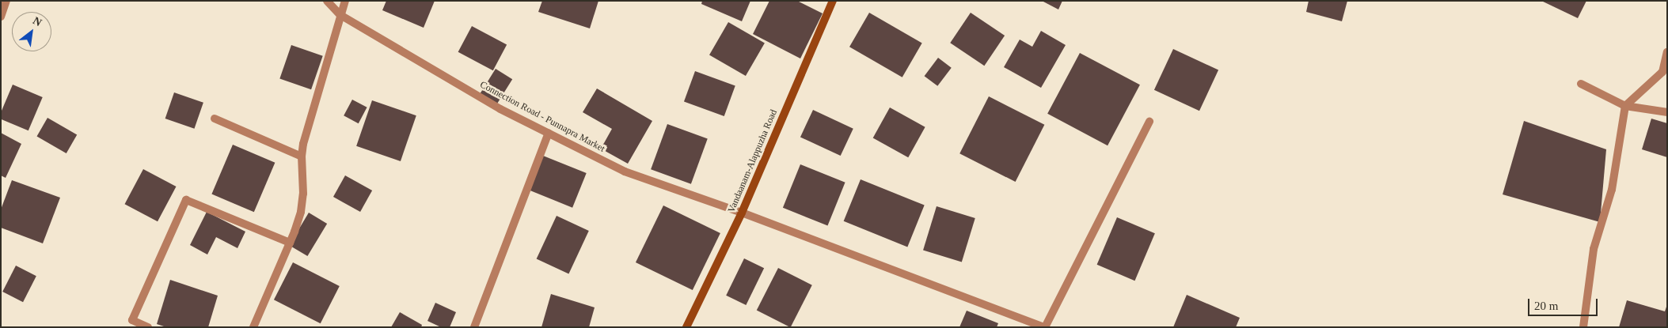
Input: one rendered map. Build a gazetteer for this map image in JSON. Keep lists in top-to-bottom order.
{
  "streets": {
    "main road": ["Vandaanam-Alappuzha Road"],
    "street": ["Connection Road - Punnapra Market"]
  },
  "crossings": [
    ["Connection Road - Punnapra Market", "Vandaanam-Alappuzha Road"]
  ],
  "scale_bar": "20 m",
  "north": "top right"
}
